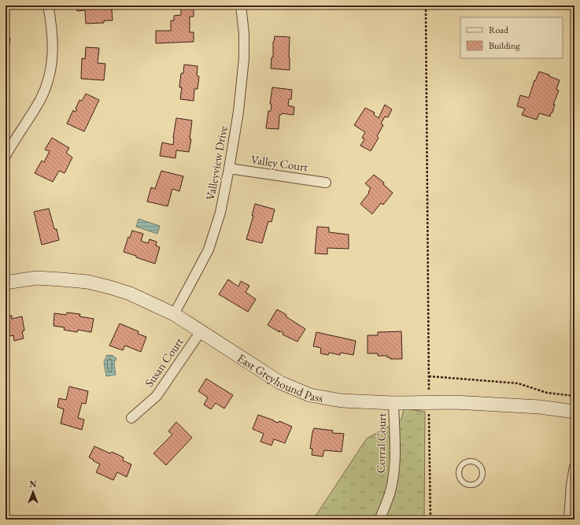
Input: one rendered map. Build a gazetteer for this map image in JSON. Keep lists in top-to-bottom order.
{
  "streets": {
    "street": [
      "Valleyview Drive",
      "Valley Court",
      "Susan Court",
      "East Greyhound Pass",
      "Corral Court"
    ]
  },
  "crossings": [
    ["Valleyview Drive", "Valley Court"],
    ["Valleyview Drive", "East Greyhound Pass"],
    ["Susan Court", "East Greyhound Pass"],
    ["East Greyhound Pass", "Corral Court"]
  ],
  "legend": ["Road", "Building"],
  "north": "top"
}
